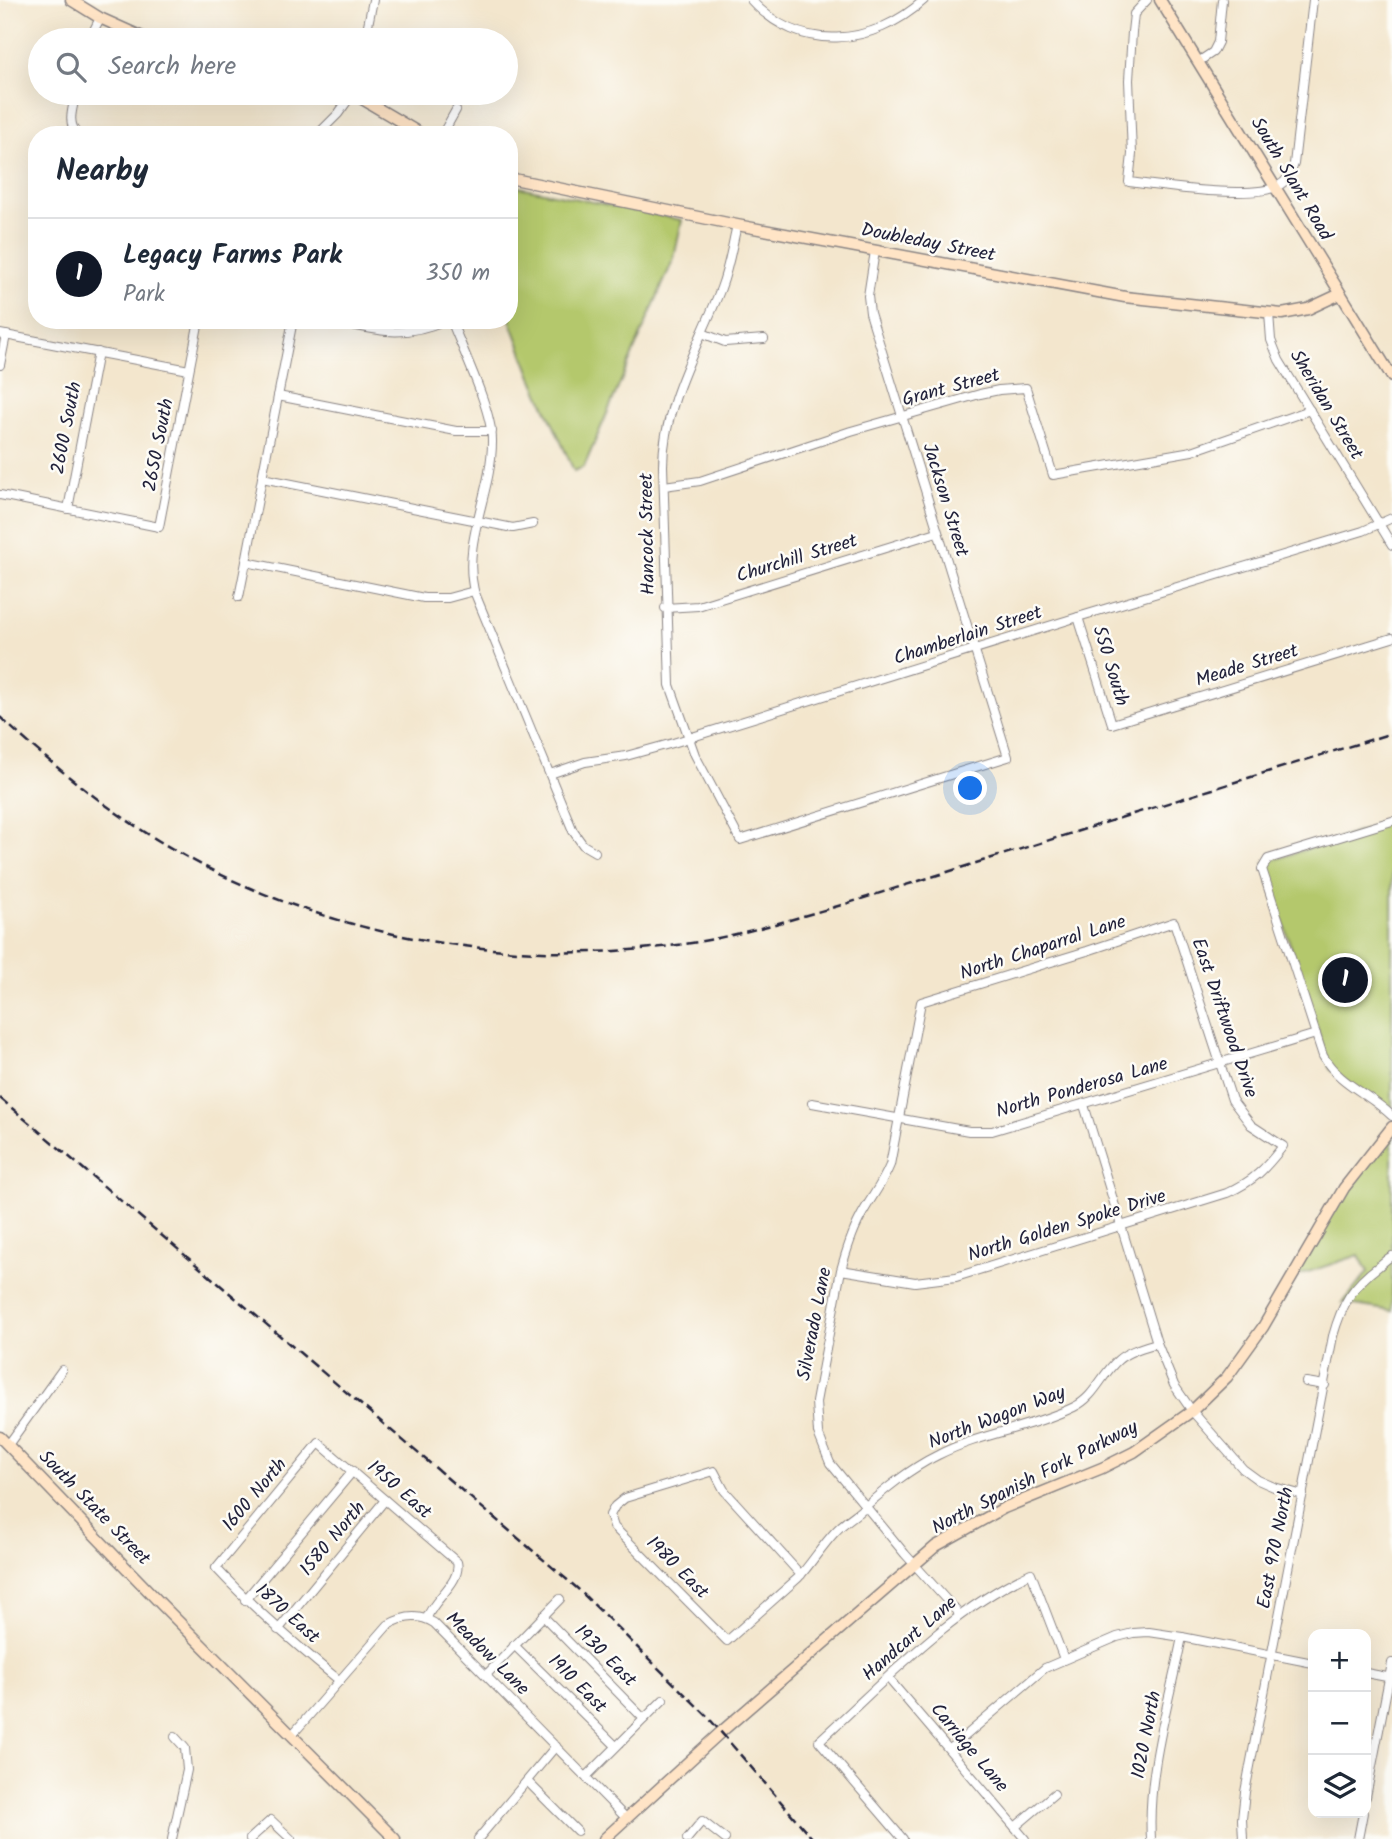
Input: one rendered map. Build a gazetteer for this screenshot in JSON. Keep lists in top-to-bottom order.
{
  "streets": {
    "street": [
      "South Slant Road",
      "Doubleday Street",
      "Grant Street",
      "Sheridan Street",
      "2600 South",
      "2650 South",
      "Jackson Street",
      "Hancock Street",
      "Churchill Street",
      "Chamberlain Street",
      "550 South",
      "Meade Street",
      "North Chaparral Lane",
      "East Driftwood Drive",
      "North Ponderosa Lane",
      "North Golden Spoke Drive",
      "Silverado Lane",
      "North Wagon Way",
      "North Spanish Fork Parkway",
      "1950 East",
      "1600 North",
      "South State Street",
      "1580 North",
      "East 970 North",
      "1980 East",
      "1870 East",
      "Handcart Lane",
      "Meadow Lane",
      "1930 East",
      "1910 East",
      "1020 North",
      "Carriage Lane"
    ]
  },
  "crossings": [
    ["South Slant Road", "Doubleday Street"],
    ["Doubleday Street", "Sheridan Street"],
    ["Doubleday Street", "Jackson Street"],
    ["Doubleday Street", "Hancock Street"],
    ["Grant Street", "Sheridan Street"],
    ["Grant Street", "Jackson Street"],
    ["Grant Street", "Hancock Street"],
    ["Sheridan Street", "Chamberlain Street"],
    ["2600 South", "2650 South"],
    ["Jackson Street", "Hancock Street"],
    ["Jackson Street", "Churchill Street"],
    ["Jackson Street", "Chamberlain Street"],
    ["Hancock Street", "Churchill Street"],
    ["Hancock Street", "Chamberlain Street"],
    ["Chamberlain Street", "550 South"],
    ["550 South", "Meade Street"],
    ["North Chaparral Lane", "East Driftwood Drive"],
    ["North Chaparral Lane", "Silverado Lane"],
    ["East Driftwood Drive", "North Ponderosa Lane"],
    ["East Driftwood Drive", "North Golden Spoke Drive"],
    ["North Ponderosa Lane", "Silverado Lane"],
    ["North Golden Spoke Drive", "Silverado Lane"],
    ["Silverado Lane", "North Wagon Way"],
    ["Silverado Lane", "North Spanish Fork Parkway"],
    ["Silverado Lane", "Handcart Lane"],
    ["North Wagon Way", "1980 East"],
    ["North Spanish Fork Parkway", "Meadow Lane"],
    ["1950 East", "1600 North"],
    ["1950 East", "1580 North"],
    ["1950 East", "Meadow Lane"],
    ["1600 North", "1870 East"],
    ["South State Street", "Meadow Lane"],
    ["1580 North", "1870 East"],
    ["1870 East", "Meadow Lane"],
    ["Handcart Lane", "Carriage Lane"]
  ],
  "page": {
    "search": "Search here",
    "heading": "Nearby",
    "list": [
      {
        "mark": "1",
        "name": "Legacy Farms Park",
        "note": "Park",
        "value": "350 m"
      }
    ],
    "pins": "1",
    "map_buttons": ["+", "−"]
  }
}
